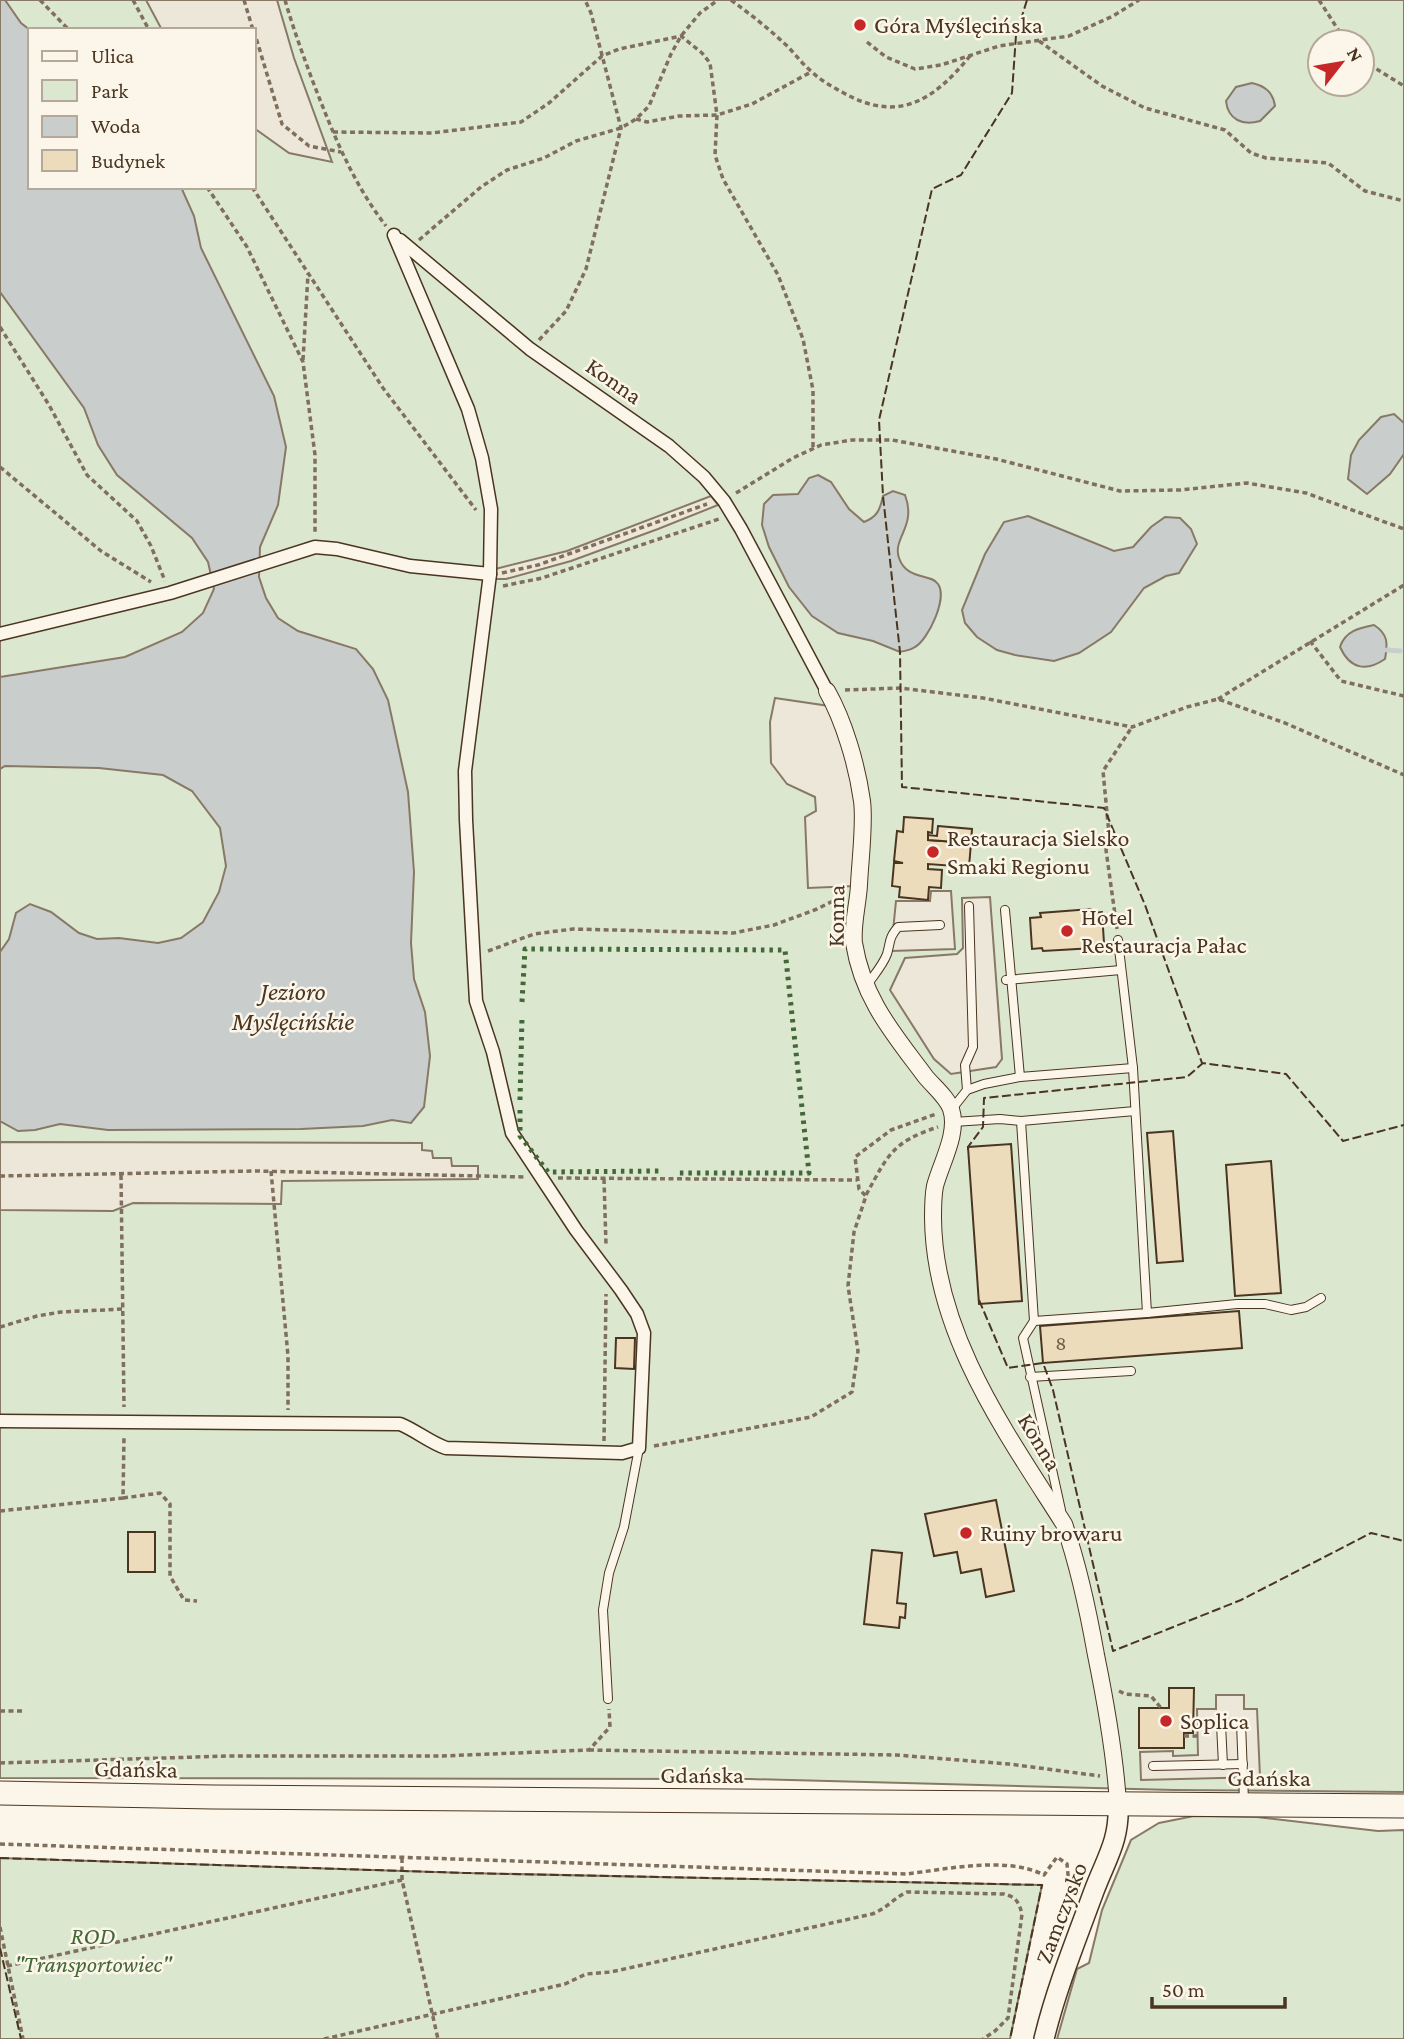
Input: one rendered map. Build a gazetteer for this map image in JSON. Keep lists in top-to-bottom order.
{
  "streets": {
    "main road": ["Gdańska"],
    "street": ["Konna", "Zamczysko"]
  },
  "crossings": [
    ["Konna", "Gdańska"],
    ["Konna", "Zamczysko"],
    ["Gdańska", "Zamczysko"]
  ],
  "water": ["Jezioro Myślęcińskie"],
  "parks": ["ROD \"Transportowiec\""],
  "places": [
    "Góra Myślęcińska",
    "Restauracja Sielsko Smaki Regionu",
    "Hotel Restauracja Pałac",
    "Ruiny browaru",
    "Soplica"
  ],
  "house_numbers": ["8"],
  "legend": [
    "Ulica",
    "Park",
    "Woda",
    "Budynek"
  ],
  "scale_bar": "50 m",
  "north": "top right"
}
